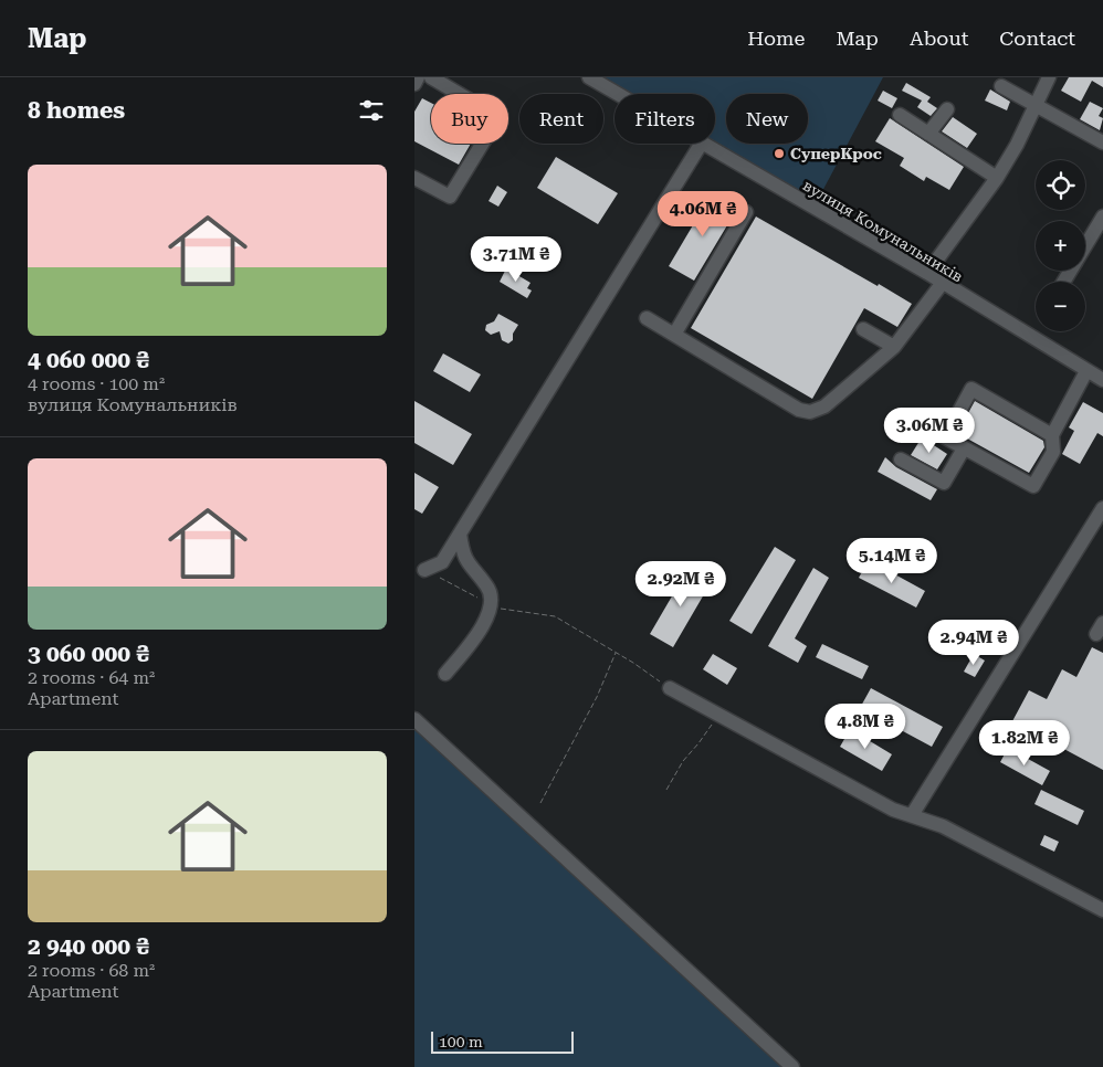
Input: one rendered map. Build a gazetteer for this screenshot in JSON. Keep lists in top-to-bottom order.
{
  "streets": {
    "street": ["вулиця Комунальників"]
  },
  "places": ["СуперКрос"],
  "scale_bar": "100 m",
  "page": {
    "header": "Map",
    "nav": [
      "Home",
      "Map",
      "About",
      "Contact"
    ],
    "heading": "8 homes",
    "chip": [
      "Buy",
      "Rent",
      "Filters",
      "New"
    ],
    "list": [
      {
        "name": "4 060 000 ₴",
        "note": "4 rooms · 100 m² · вулиця Комунальників"
      },
      {
        "name": "3 060 000 ₴",
        "note": "2 rooms · 64 m² · Apartment"
      },
      {
        "name": "2 940 000 ₴",
        "note": "2 rooms · 68 m² · Apartment"
      }
    ],
    "map_buttons": ["+", "−"],
    "price": [
      "4.06M ₴",
      "3.71M ₴",
      "3.06M ₴",
      "5.14M ₴",
      "2.92M ₴",
      "2.94M ₴",
      "4.8M ₴",
      "1.82M ₴"
    ],
    "scale": "100 m"
  }
}
